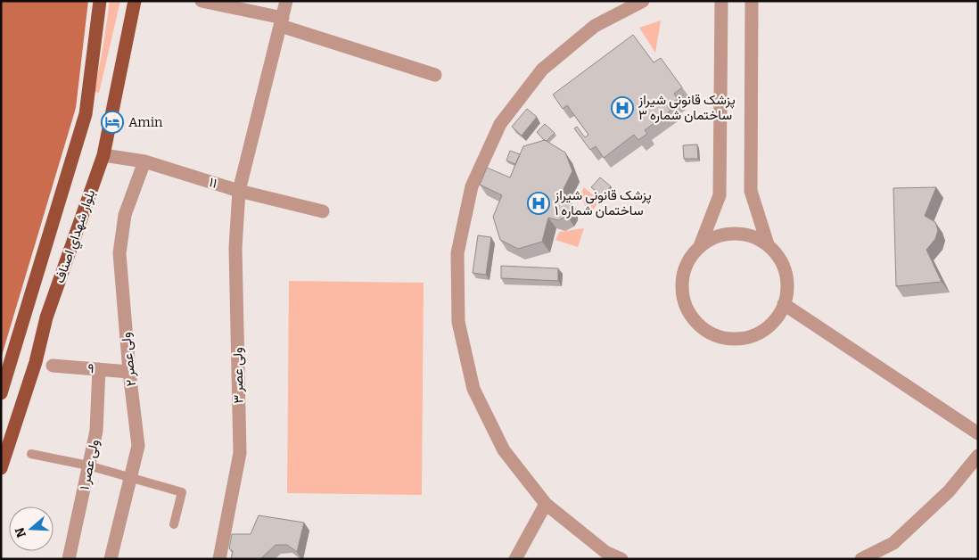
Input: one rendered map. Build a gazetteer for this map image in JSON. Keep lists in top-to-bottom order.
{
  "streets": {
    "main road": ["بلوار شهداي اصناف"],
    "street": [
      "۱۱",
      "ولی عصر ۲",
      "۹",
      "ولی عصر ۳",
      "ولی عصر ۱"
    ]
  },
  "crossings": [
    ["۱۱", "بلوار شهداي اصناف"],
    ["۱۱", "ولی عصر ۲"],
    ["۱۱", "ولی عصر ۳"],
    ["ولی عصر ۲", "۹"],
    ["۹", "ولی عصر ۱"]
  ],
  "places": {
    "hospital": ["پزشک قانونی شیراز ساختمان شماره ٣", "پزشک قانونی شیراز ساختمان شماره ۱"],
    "hotel": ["Amin"]
  },
  "north": "left"
}
